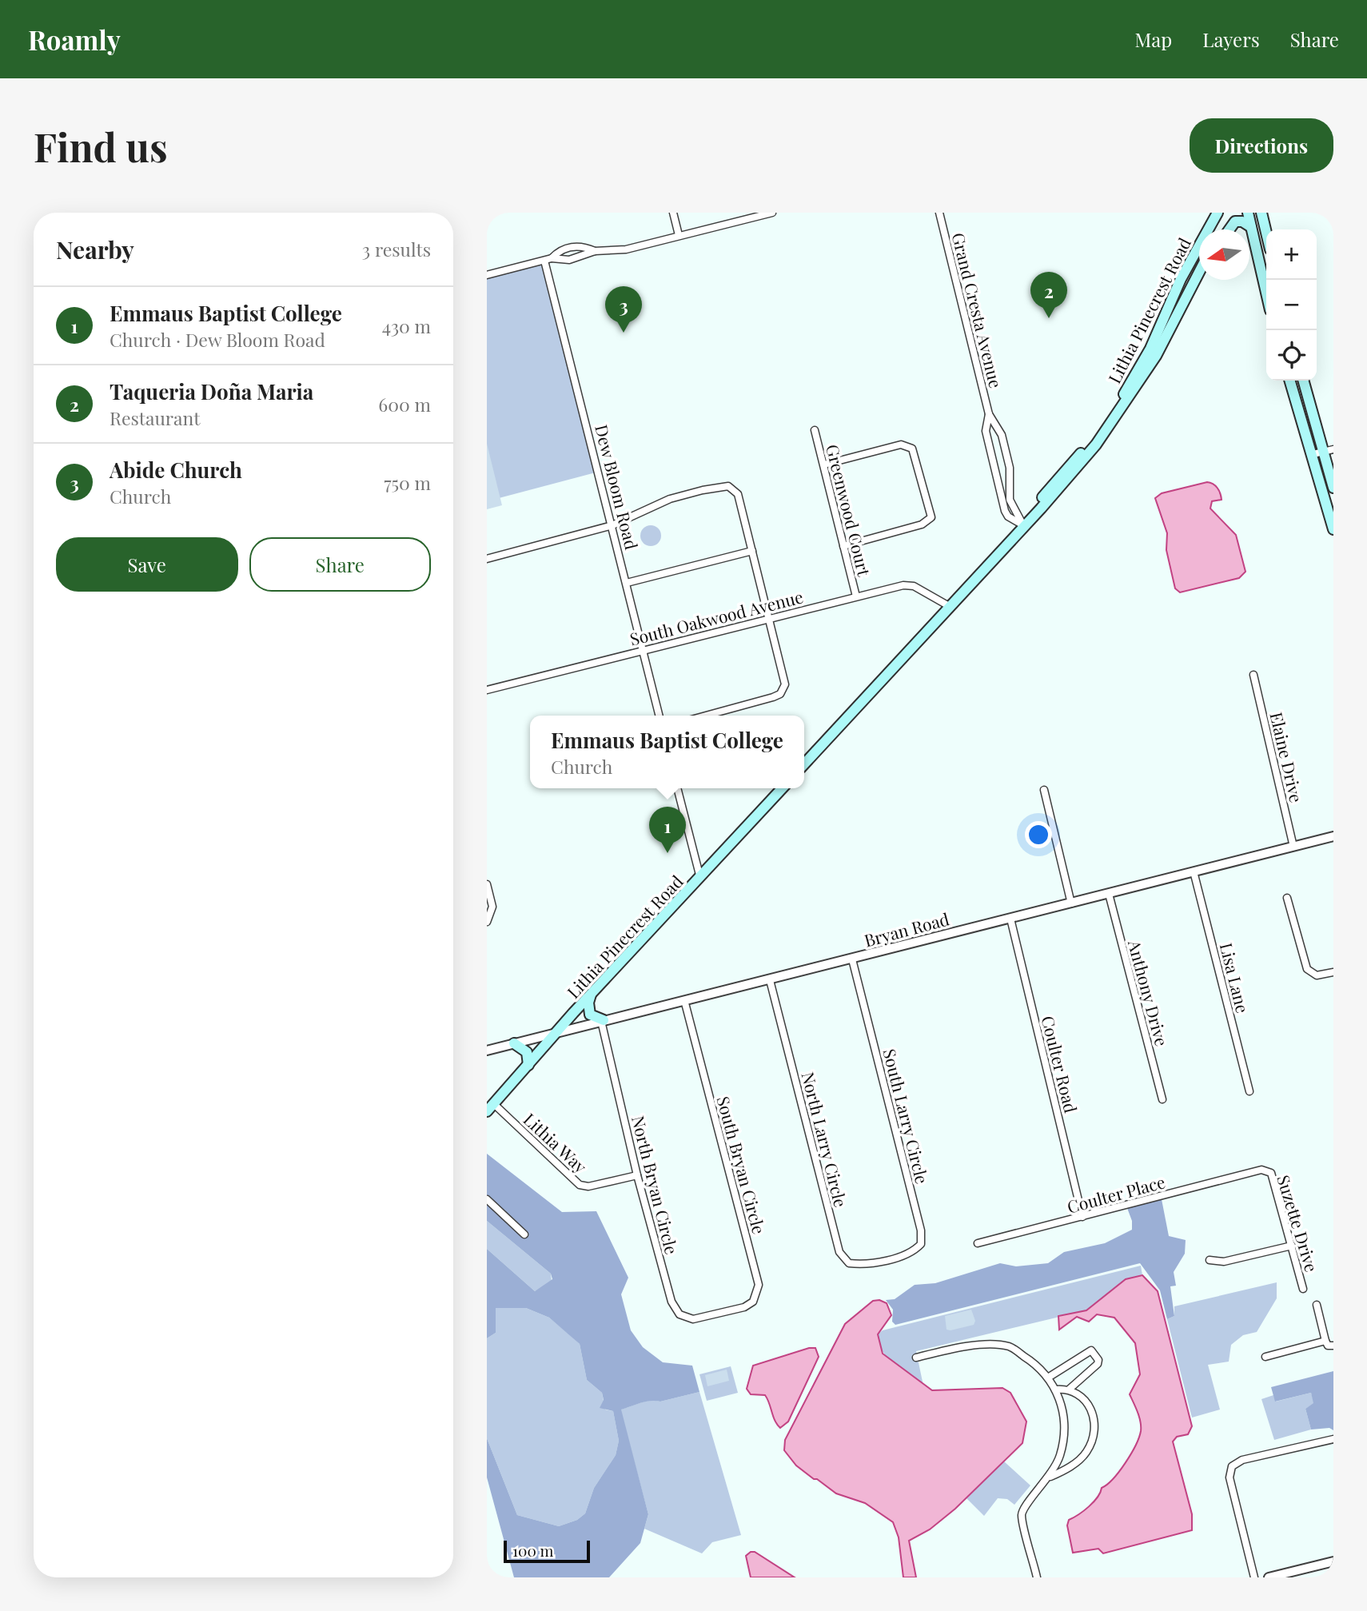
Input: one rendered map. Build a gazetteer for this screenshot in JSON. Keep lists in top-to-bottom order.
{
  "streets": {
    "main road": ["Lithia Pinecrest Road"],
    "street": [
      "Grand Cresta Avenue",
      "Dew Bloom Road",
      "Greenwood Court",
      "South Oakwood Avenue",
      "Elaine Drive",
      "Bryan Road",
      "Lisa Lane",
      "Anthony Drive",
      "Coulter Road",
      "South Larry Circle",
      "North Larry Circle",
      "Lithia Way",
      "South Bryan Circle",
      "North Bryan Circle",
      "Coulter Place",
      "Suzette Drive"
    ]
  },
  "crossings": [
    ["Grand Cresta Avenue", "Lithia Pinecrest Road"],
    ["Lithia Pinecrest Road", "South Oakwood Avenue"],
    ["Lithia Pinecrest Road", "Bryan Road"],
    ["Lithia Pinecrest Road", "Lithia Way"],
    ["Dew Bloom Road", "South Oakwood Avenue"],
    ["Greenwood Court", "South Oakwood Avenue"],
    ["Elaine Drive", "Bryan Road"],
    ["Bryan Road", "Lisa Lane"],
    ["Bryan Road", "Anthony Drive"],
    ["Bryan Road", "Coulter Road"],
    ["Bryan Road", "South Larry Circle"],
    ["Bryan Road", "North Larry Circle"],
    ["Bryan Road", "South Bryan Circle"],
    ["Bryan Road", "North Bryan Circle"],
    ["Coulter Road", "Coulter Place"],
    ["South Larry Circle", "North Larry Circle"],
    ["Lithia Way", "North Bryan Circle"],
    ["South Bryan Circle", "North Bryan Circle"],
    ["Coulter Place", "Suzette Drive"]
  ],
  "scale_bar": "100 m",
  "north": "left",
  "page": {
    "header": "Roamly",
    "nav": ["Map", "Layers", "Share"],
    "buttons": [
      "Directions",
      ["Save", "Share"]
    ],
    "title": "Find us",
    "heading": ["Nearby", "3 results"],
    "map_buttons": ["+", "−"],
    "pins": ["2", "3", "1"],
    "list": [
      {
        "mark": "1",
        "name": "Emmaus Baptist College",
        "note": "Church · Dew Bloom Road",
        "value": "430 m"
      },
      {
        "mark": "2",
        "name": "Taqueria Doña Maria",
        "note": "Restaurant",
        "value": "600 m"
      },
      {
        "mark": "3",
        "name": "Abide Church",
        "note": "Church",
        "value": "750 m"
      }
    ],
    "popup": ["Emmaus Baptist College", "Church"],
    "scale": "100 m"
  }
}
